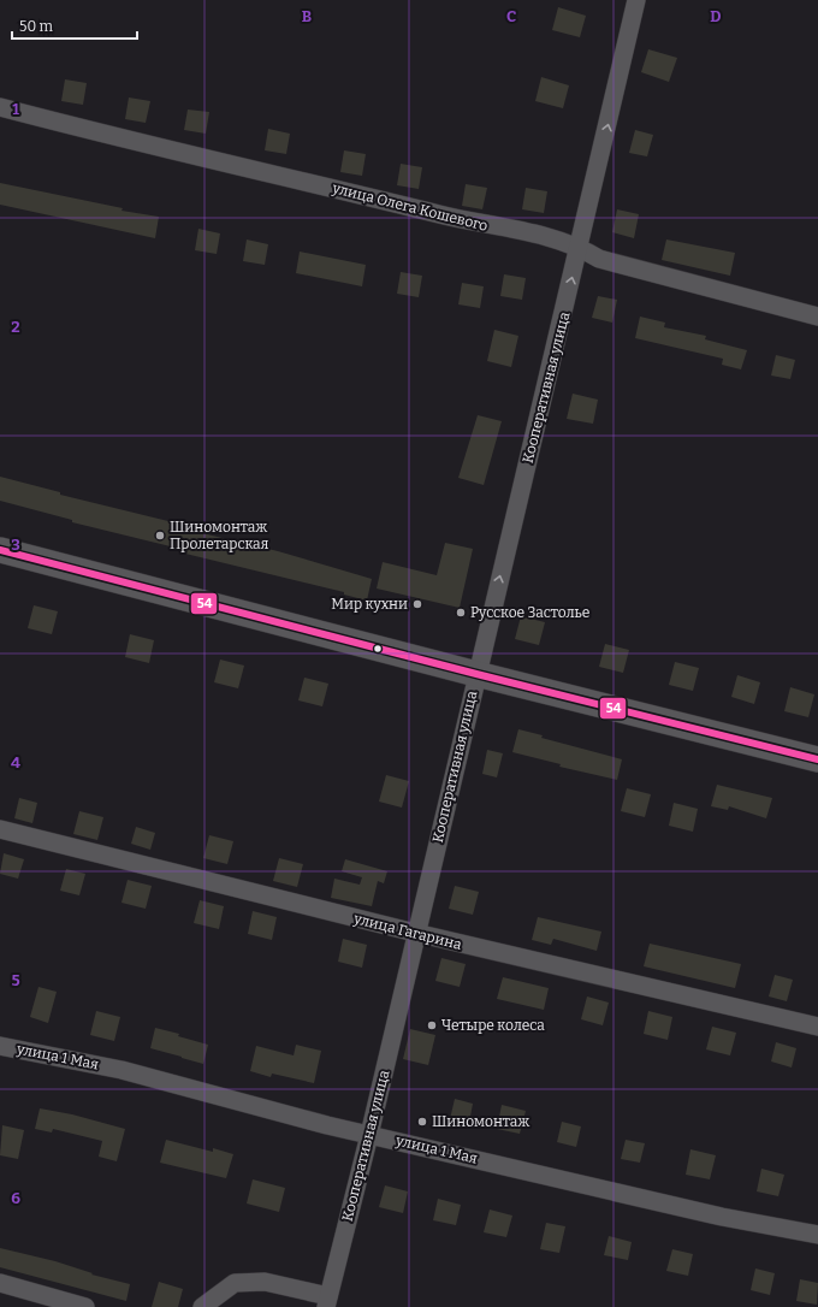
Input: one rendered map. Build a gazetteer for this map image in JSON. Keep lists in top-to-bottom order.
{
  "streets": {
    "street": [
      "улица Олега Кошевого",
      "Кооперативная улица",
      "улица Гагарина",
      "улица 1 Мая"
    ]
  },
  "crossings": [
    ["улица Олега Кошевого", "Кооперативная улица"],
    ["Кооперативная улица", "улица Гагарина"],
    ["Кооперативная улица", "улица 1 Мая"]
  ],
  "one_way": ["Кооперативная улица"],
  "places": [
    "Шиномонтаж Пролетарская",
    "Мир кухни",
    "Русское Застолье",
    "Четыре колеса",
    "Шиномонтаж"
  ],
  "lines": ["transit line 54"],
  "scale_bar": "50 m",
  "grid": {
    "columns": ["B", "C", "D"],
    "rows": [
      "1",
      "2",
      "3",
      "4",
      "5",
      "6"
    ]
  }
}
